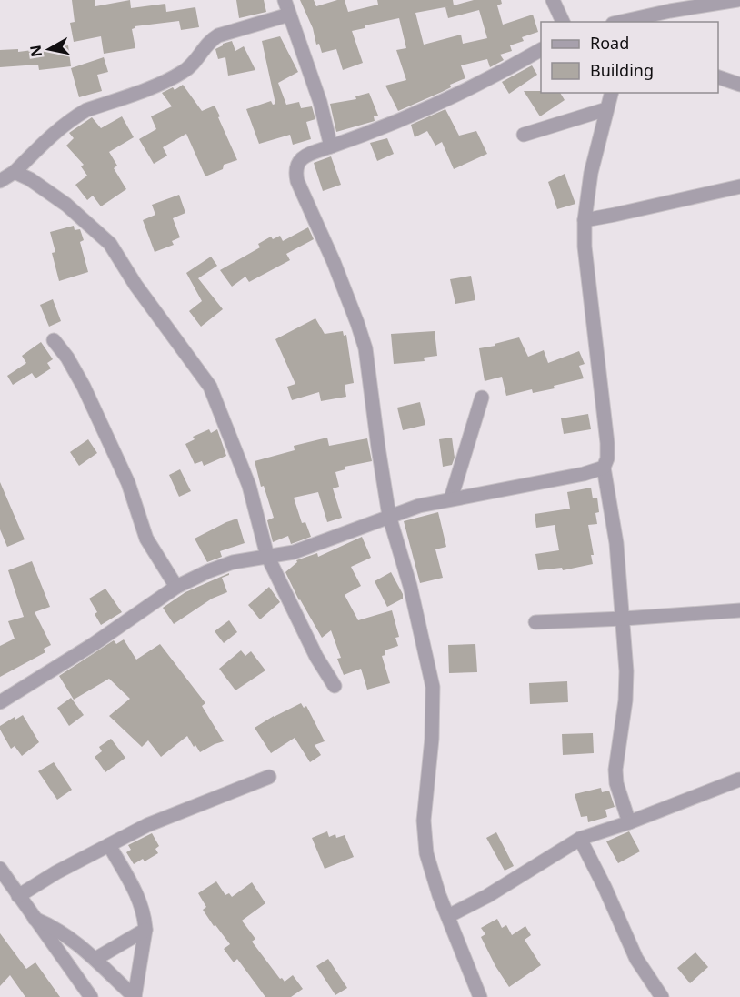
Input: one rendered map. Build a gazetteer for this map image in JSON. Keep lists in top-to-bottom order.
{
  "legend": ["Road", "Building"],
  "north": "left"
}
